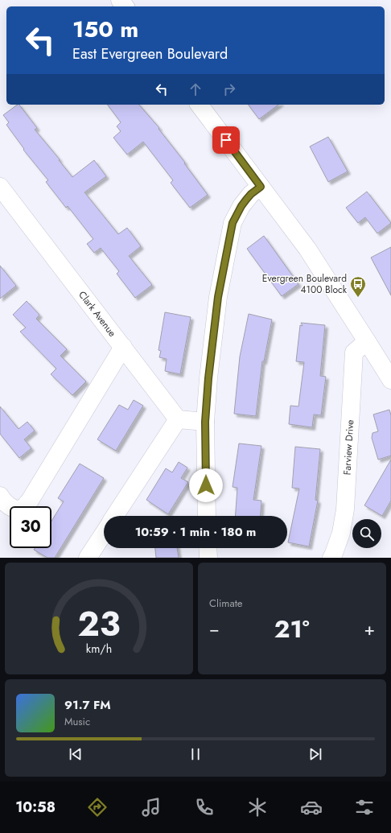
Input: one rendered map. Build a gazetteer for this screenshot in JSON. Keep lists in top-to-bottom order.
{
  "streets": {
    "street": ["Clark Avenue", "Farview Drive"]
  },
  "places": {
    "bus stop": ["Evergreen Boulevard 4100 Block"]
  },
  "page": {
    "turn": ["150 m", "East Evergreen Boulevard"],
    "limit": "30",
    "trip": "10:59 · 1 min · 180 m",
    "tile": "Climate",
    "heat": ["−", "21°", "+"],
    "song": ["91.7 FM", "Music"],
    "tabs": "10:58",
    "gauge": ["23", "km/h"]
  }
}
